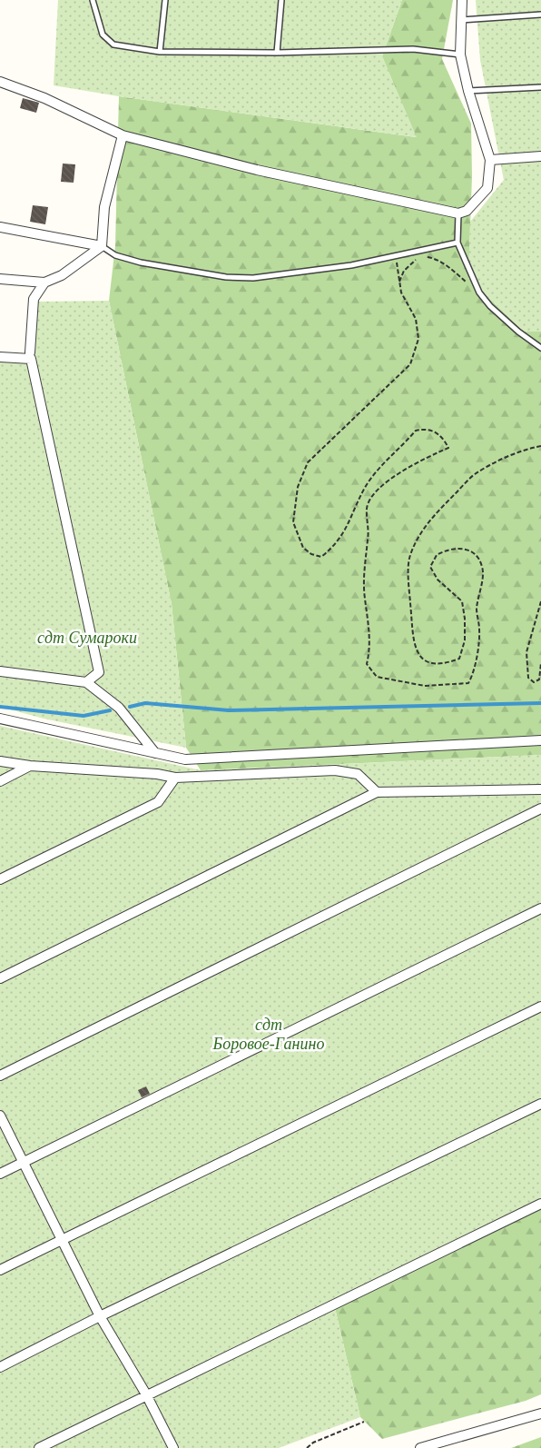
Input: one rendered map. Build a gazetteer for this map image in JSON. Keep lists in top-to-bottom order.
{
  "parks": ["сдт Сумароки", "сдт Боровое-Ганино"]
}
